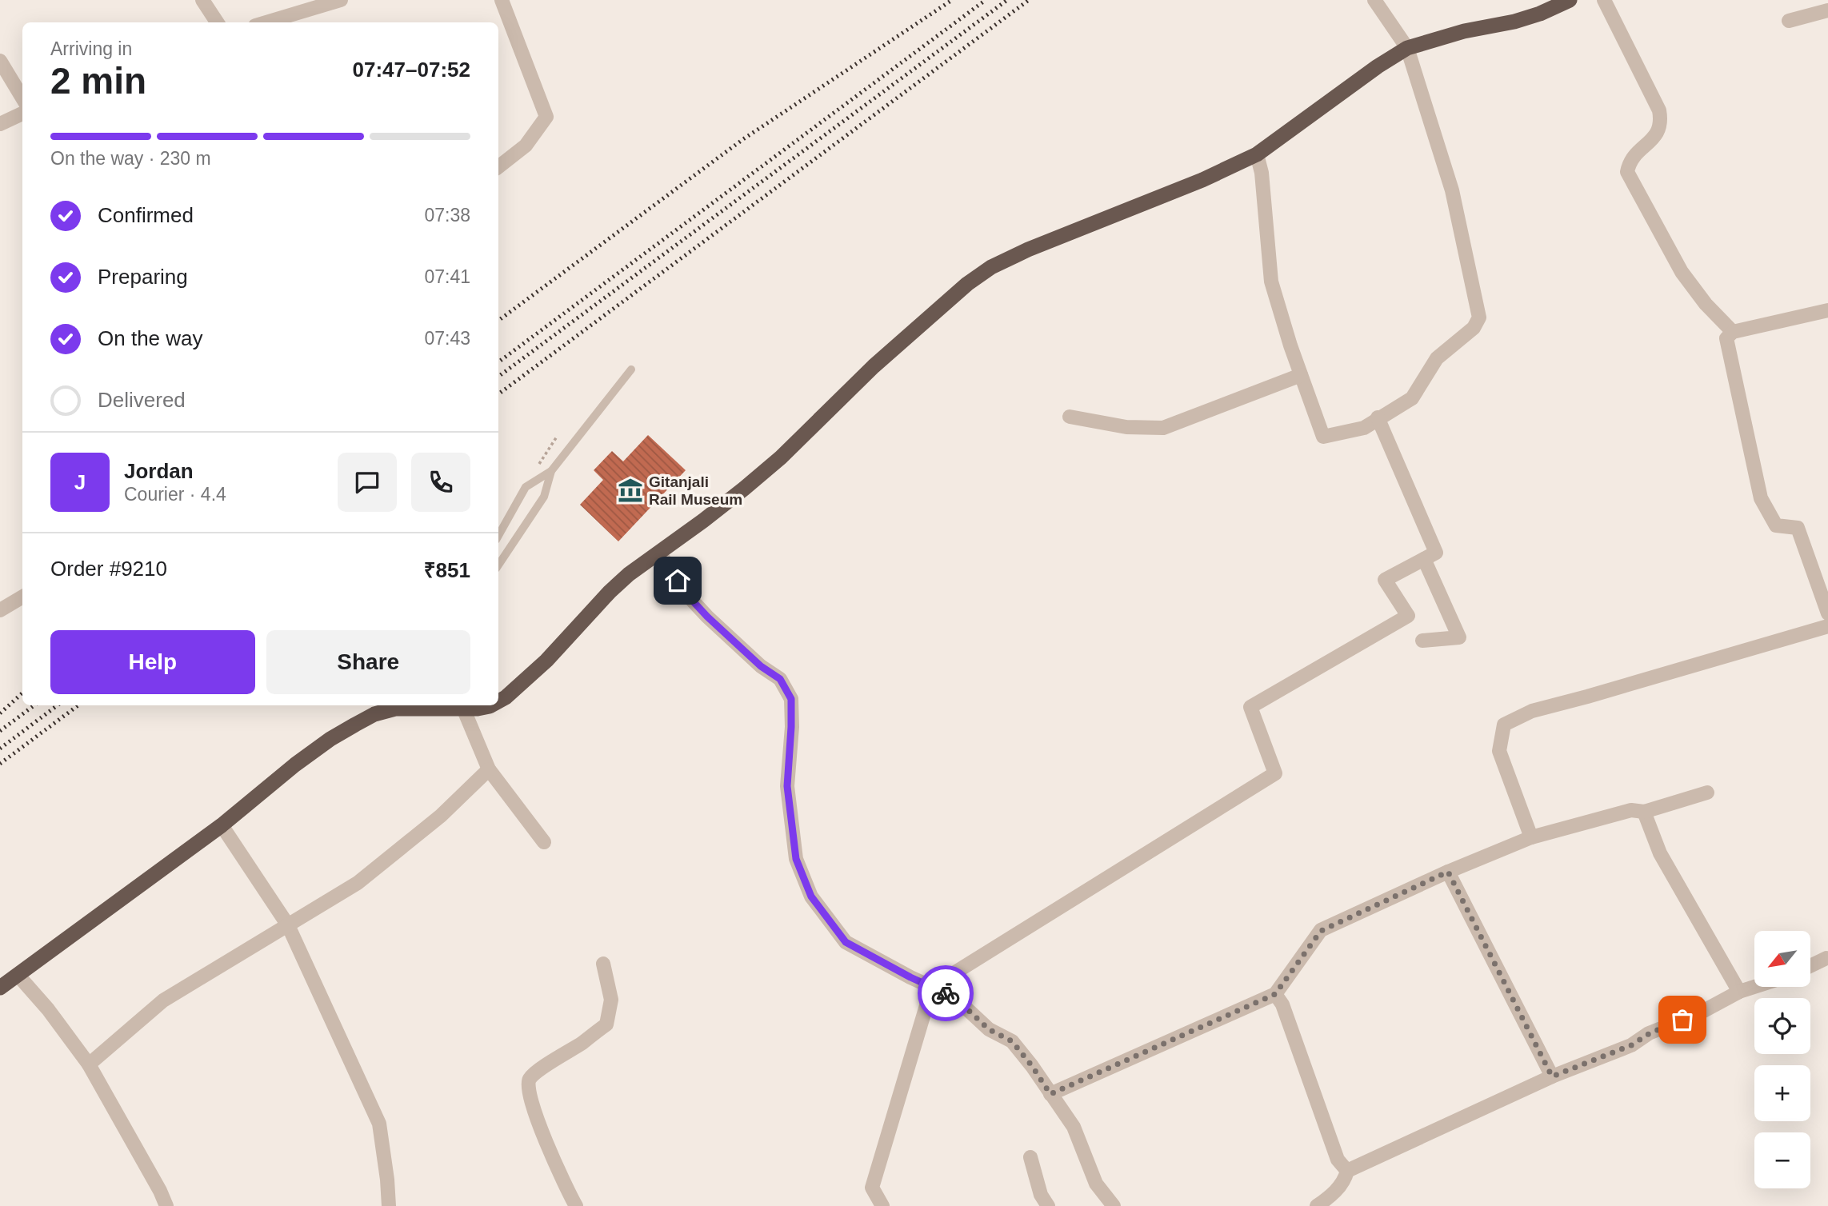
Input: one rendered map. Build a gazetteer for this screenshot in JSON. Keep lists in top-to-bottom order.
{
  "places": {
    "museum": ["Gitanjali Rail Museum"]
  },
  "north": "bottom left",
  "page": {
    "heading": ["2 min", "Arriving in", "07:47–07:52"],
    "panel": [
      "Jordan",
      "Courier · 4.4",
      "Order #9210",
      "₹851"
    ],
    "bar": "On the way · 230 m",
    "list": [
      ["Confirmed", "07:38"],
      ["Preparing", "07:41"],
      ["On the way", "07:43"],
      "Delivered"
    ],
    "round": "J",
    "buttons": ["Help", "Share"],
    "map_buttons": ["+", "−"]
  }
}
